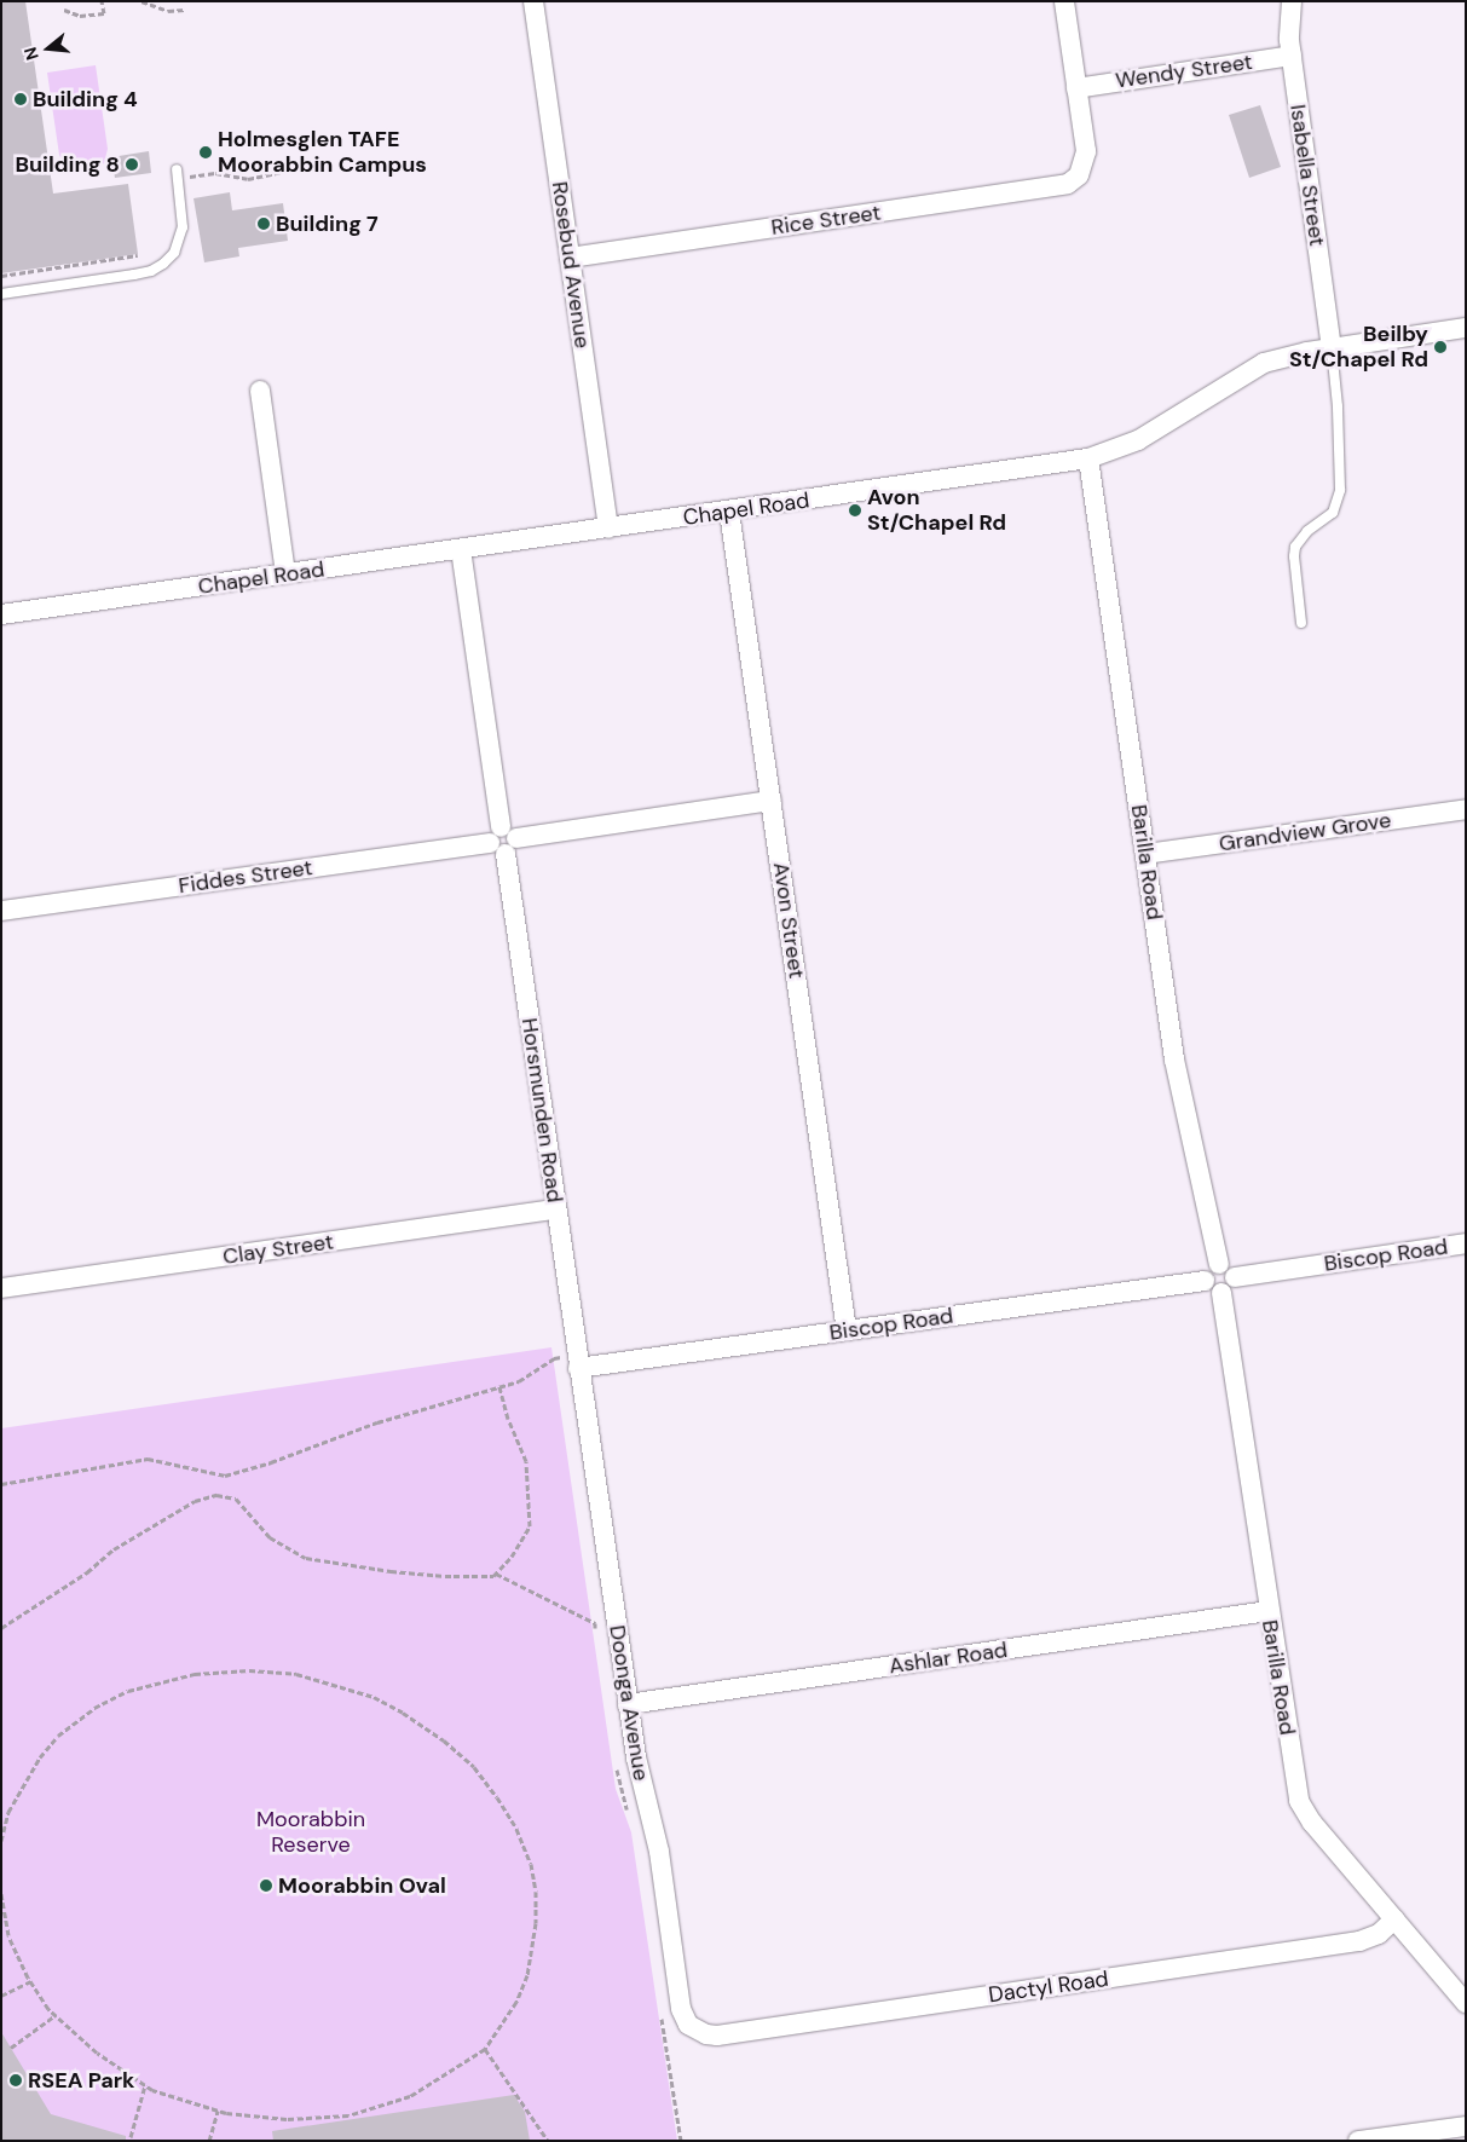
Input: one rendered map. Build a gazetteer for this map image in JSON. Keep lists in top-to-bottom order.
{
  "streets": {
    "street": [
      "Wendy Street",
      "Isabella Street",
      "Rice Street",
      "Rosebud Avenue",
      "Chapel Road",
      "Grandview Grove",
      "Barilla Road",
      "Fiddes Street",
      "Avon Street",
      "Horsmunden Road",
      "Clay Street",
      "Biscop Road",
      "Ashlar Road",
      "Doonga Avenue",
      "Dactyl Road"
    ]
  },
  "crossings": [
    ["Wendy Street", "Isabella Street"],
    ["Wendy Street", "Rice Street"],
    ["Isabella Street", "Chapel Road"],
    ["Rice Street", "Rosebud Avenue"],
    ["Rosebud Avenue", "Chapel Road"],
    ["Chapel Road", "Barilla Road"],
    ["Chapel Road", "Avon Street"],
    ["Chapel Road", "Horsmunden Road"],
    ["Grandview Grove", "Barilla Road"],
    ["Barilla Road", "Biscop Road"],
    ["Barilla Road", "Ashlar Road"],
    ["Barilla Road", "Dactyl Road"],
    ["Fiddes Street", "Avon Street"],
    ["Fiddes Street", "Horsmunden Road"],
    ["Avon Street", "Biscop Road"],
    ["Horsmunden Road", "Clay Street"],
    ["Horsmunden Road", "Biscop Road"],
    ["Horsmunden Road", "Doonga Avenue"],
    ["Biscop Road", "Doonga Avenue"],
    ["Ashlar Road", "Doonga Avenue"],
    ["Doonga Avenue", "Dactyl Road"]
  ],
  "parks": ["Moorabbin Reserve"],
  "places": [
    "Building 4",
    "Holmesglen TAFE Moorabbin Campus",
    "Building 8",
    "Building 7",
    "Beilby St/Chapel Rd",
    "Avon St/Chapel Rd",
    "Moorabbin Oval",
    "RSEA Park"
  ],
  "north": "left"
}
